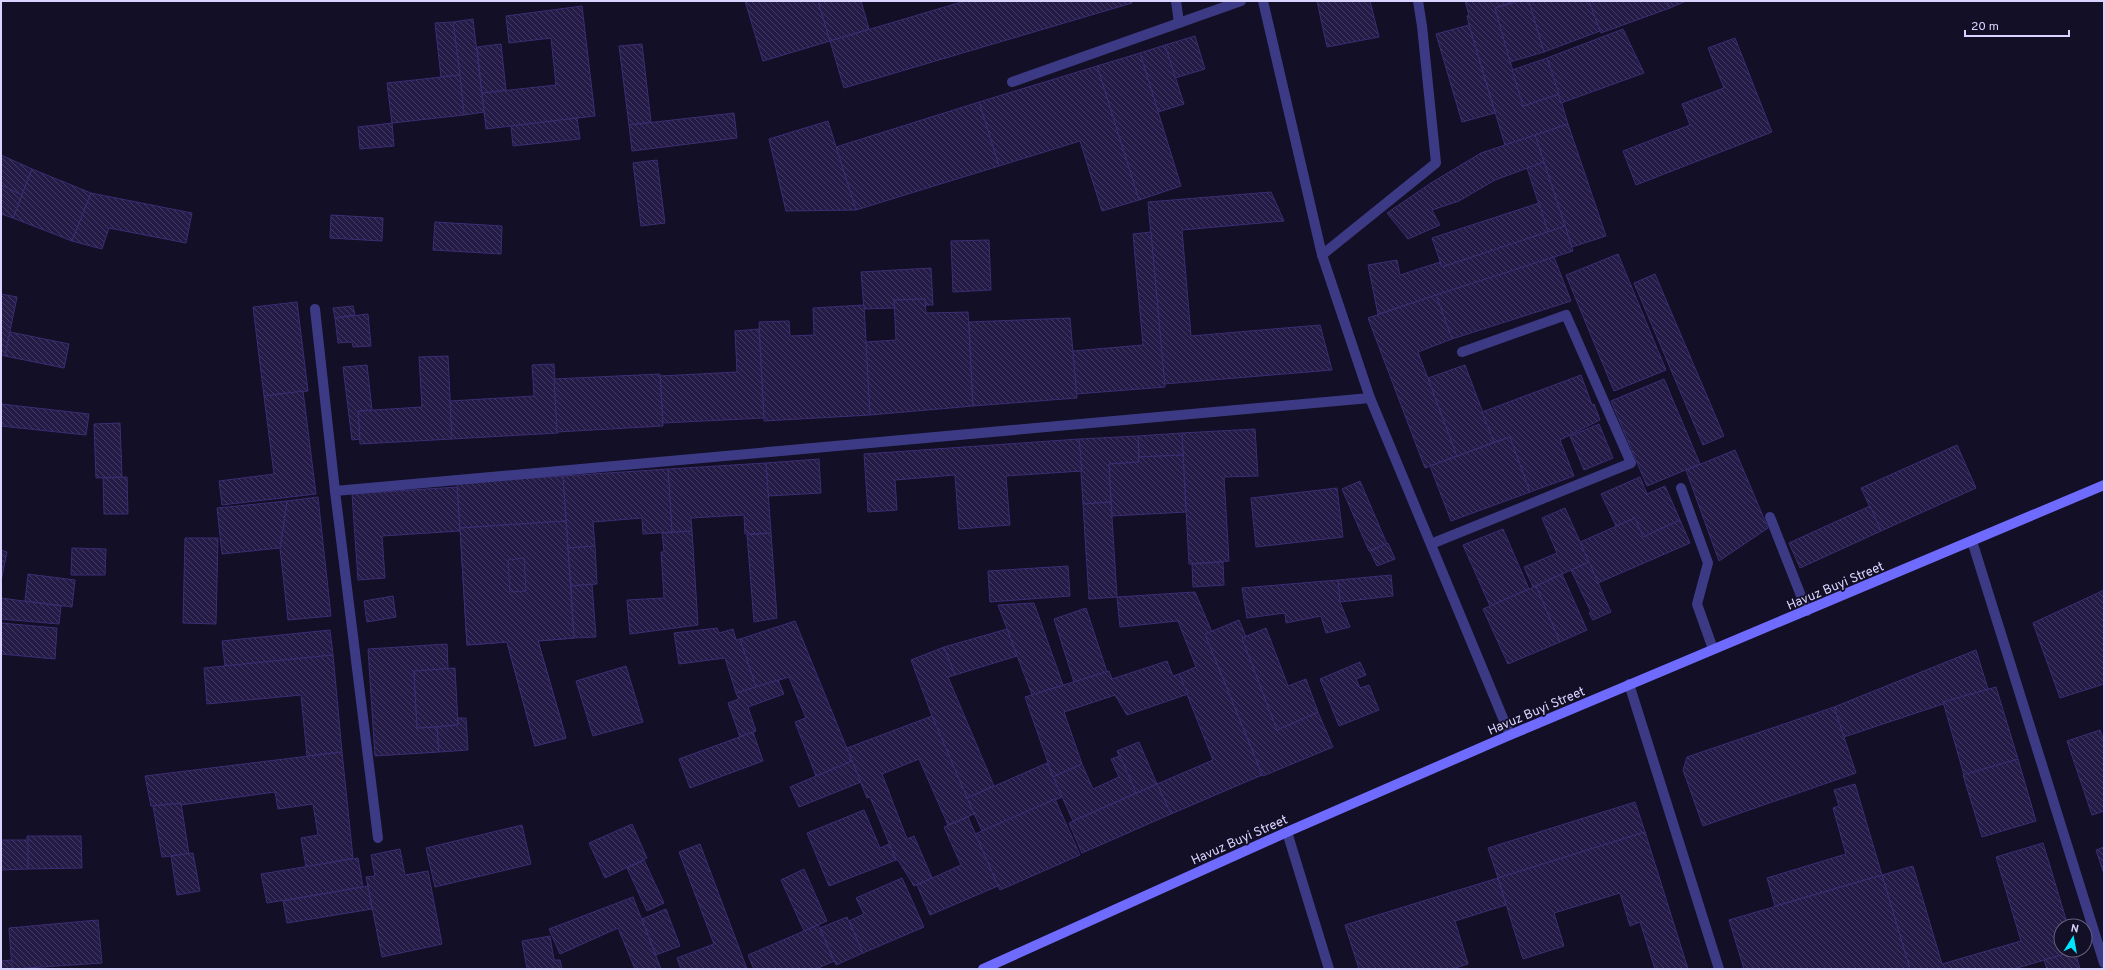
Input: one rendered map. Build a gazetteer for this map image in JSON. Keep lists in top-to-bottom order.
{
  "streets": {
    "main road": ["Havuz Buyi Street"]
  },
  "scale_bar": "20 m",
  "north": "top"
}
